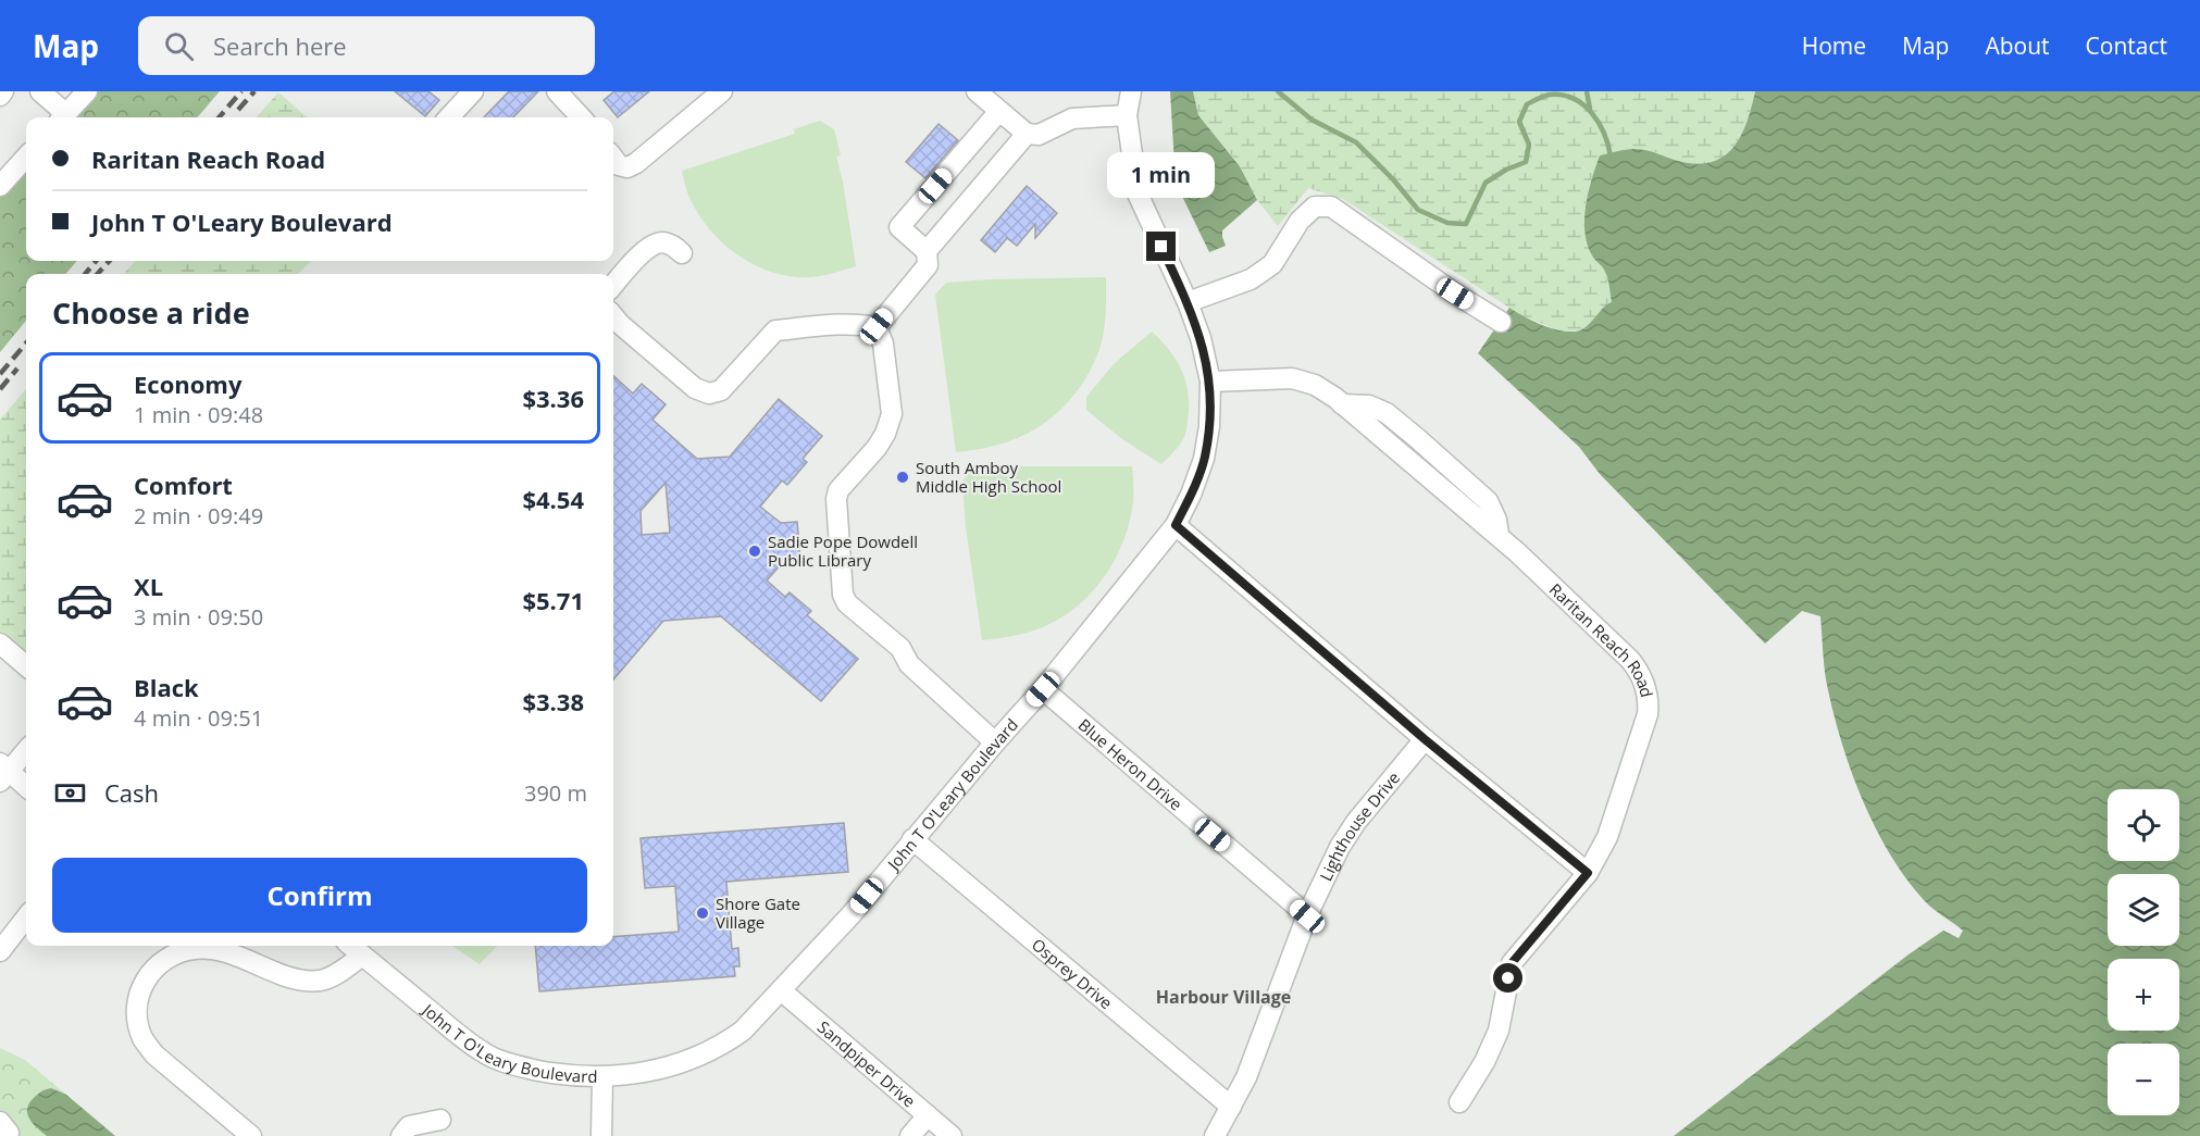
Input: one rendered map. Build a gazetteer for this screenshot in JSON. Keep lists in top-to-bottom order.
{
  "streets": {
    "street": [
      "Raritan Reach Road",
      "Blue Heron Drive",
      "John T O'Leary Boulevard",
      "Lighthouse Drive",
      "Osprey Drive",
      "Sandpiper Drive"
    ]
  },
  "crossings": [
    ["Raritan Reach Road", "John T O'Leary Boulevard"],
    ["Blue Heron Drive", "John T O'Leary Boulevard"],
    ["Blue Heron Drive", "Lighthouse Drive"],
    ["John T O'Leary Boulevard", "Osprey Drive"],
    ["John T O'Leary Boulevard", "Sandpiper Drive"],
    ["Lighthouse Drive", "Osprey Drive"]
  ],
  "districts": ["Harbour Village"],
  "places": ["South Amboy Middle High School", "Sadie Pope Dowdell Public Library", "Shore Gate Village"],
  "page": {
    "header": "Map",
    "search": "Search here",
    "nav": [
      "Home",
      "Map",
      "About",
      "Contact"
    ],
    "banner": ["Raritan Reach Road", "John T O'Leary Boulevard"],
    "bubble": "1 min",
    "heading": "Choose a ride",
    "list": [
      {
        "name": "Economy",
        "note": "1 min · 09:48",
        "value": "$3.36"
      },
      {
        "name": "Comfort",
        "note": "2 min · 09:49",
        "value": "$4.54"
      },
      {
        "name": "XL",
        "note": "3 min · 09:50",
        "value": "$5.71"
      },
      {
        "name": "Black",
        "note": "4 min · 09:51",
        "value": "$3.38"
      }
    ],
    "pay": ["Cash", "390 m"],
    "map_buttons": ["+", "−"],
    "buttons": "Confirm"
  }
}
